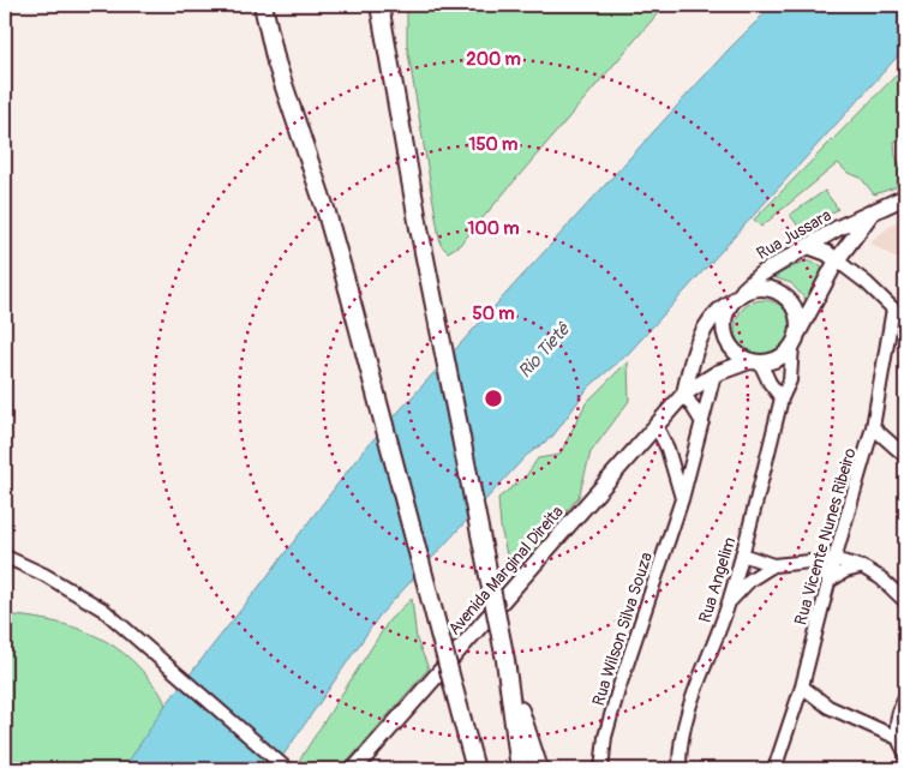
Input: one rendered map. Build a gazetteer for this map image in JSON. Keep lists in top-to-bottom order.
{
  "streets": {
    "main road": ["Rua Jussara", "Avenida Marginal Direita"],
    "street": ["Rua Vicente Nunes Ribeiro", "Rua Angelim", "Rua Wilson Silva Souza"]
  },
  "crossings": [
    ["Rua Jussara", "Avenida Marginal Direita"],
    ["Rua Jussara", "Rua Angelim"],
    ["Avenida Marginal Direita", "Rua Angelim"],
    ["Avenida Marginal Direita", "Rua Wilson Silva Souza"]
  ],
  "water": ["Rio Tietê"],
  "rings": [
    "200 m",
    "150 m",
    "100 m",
    "50 m"
  ]
}
